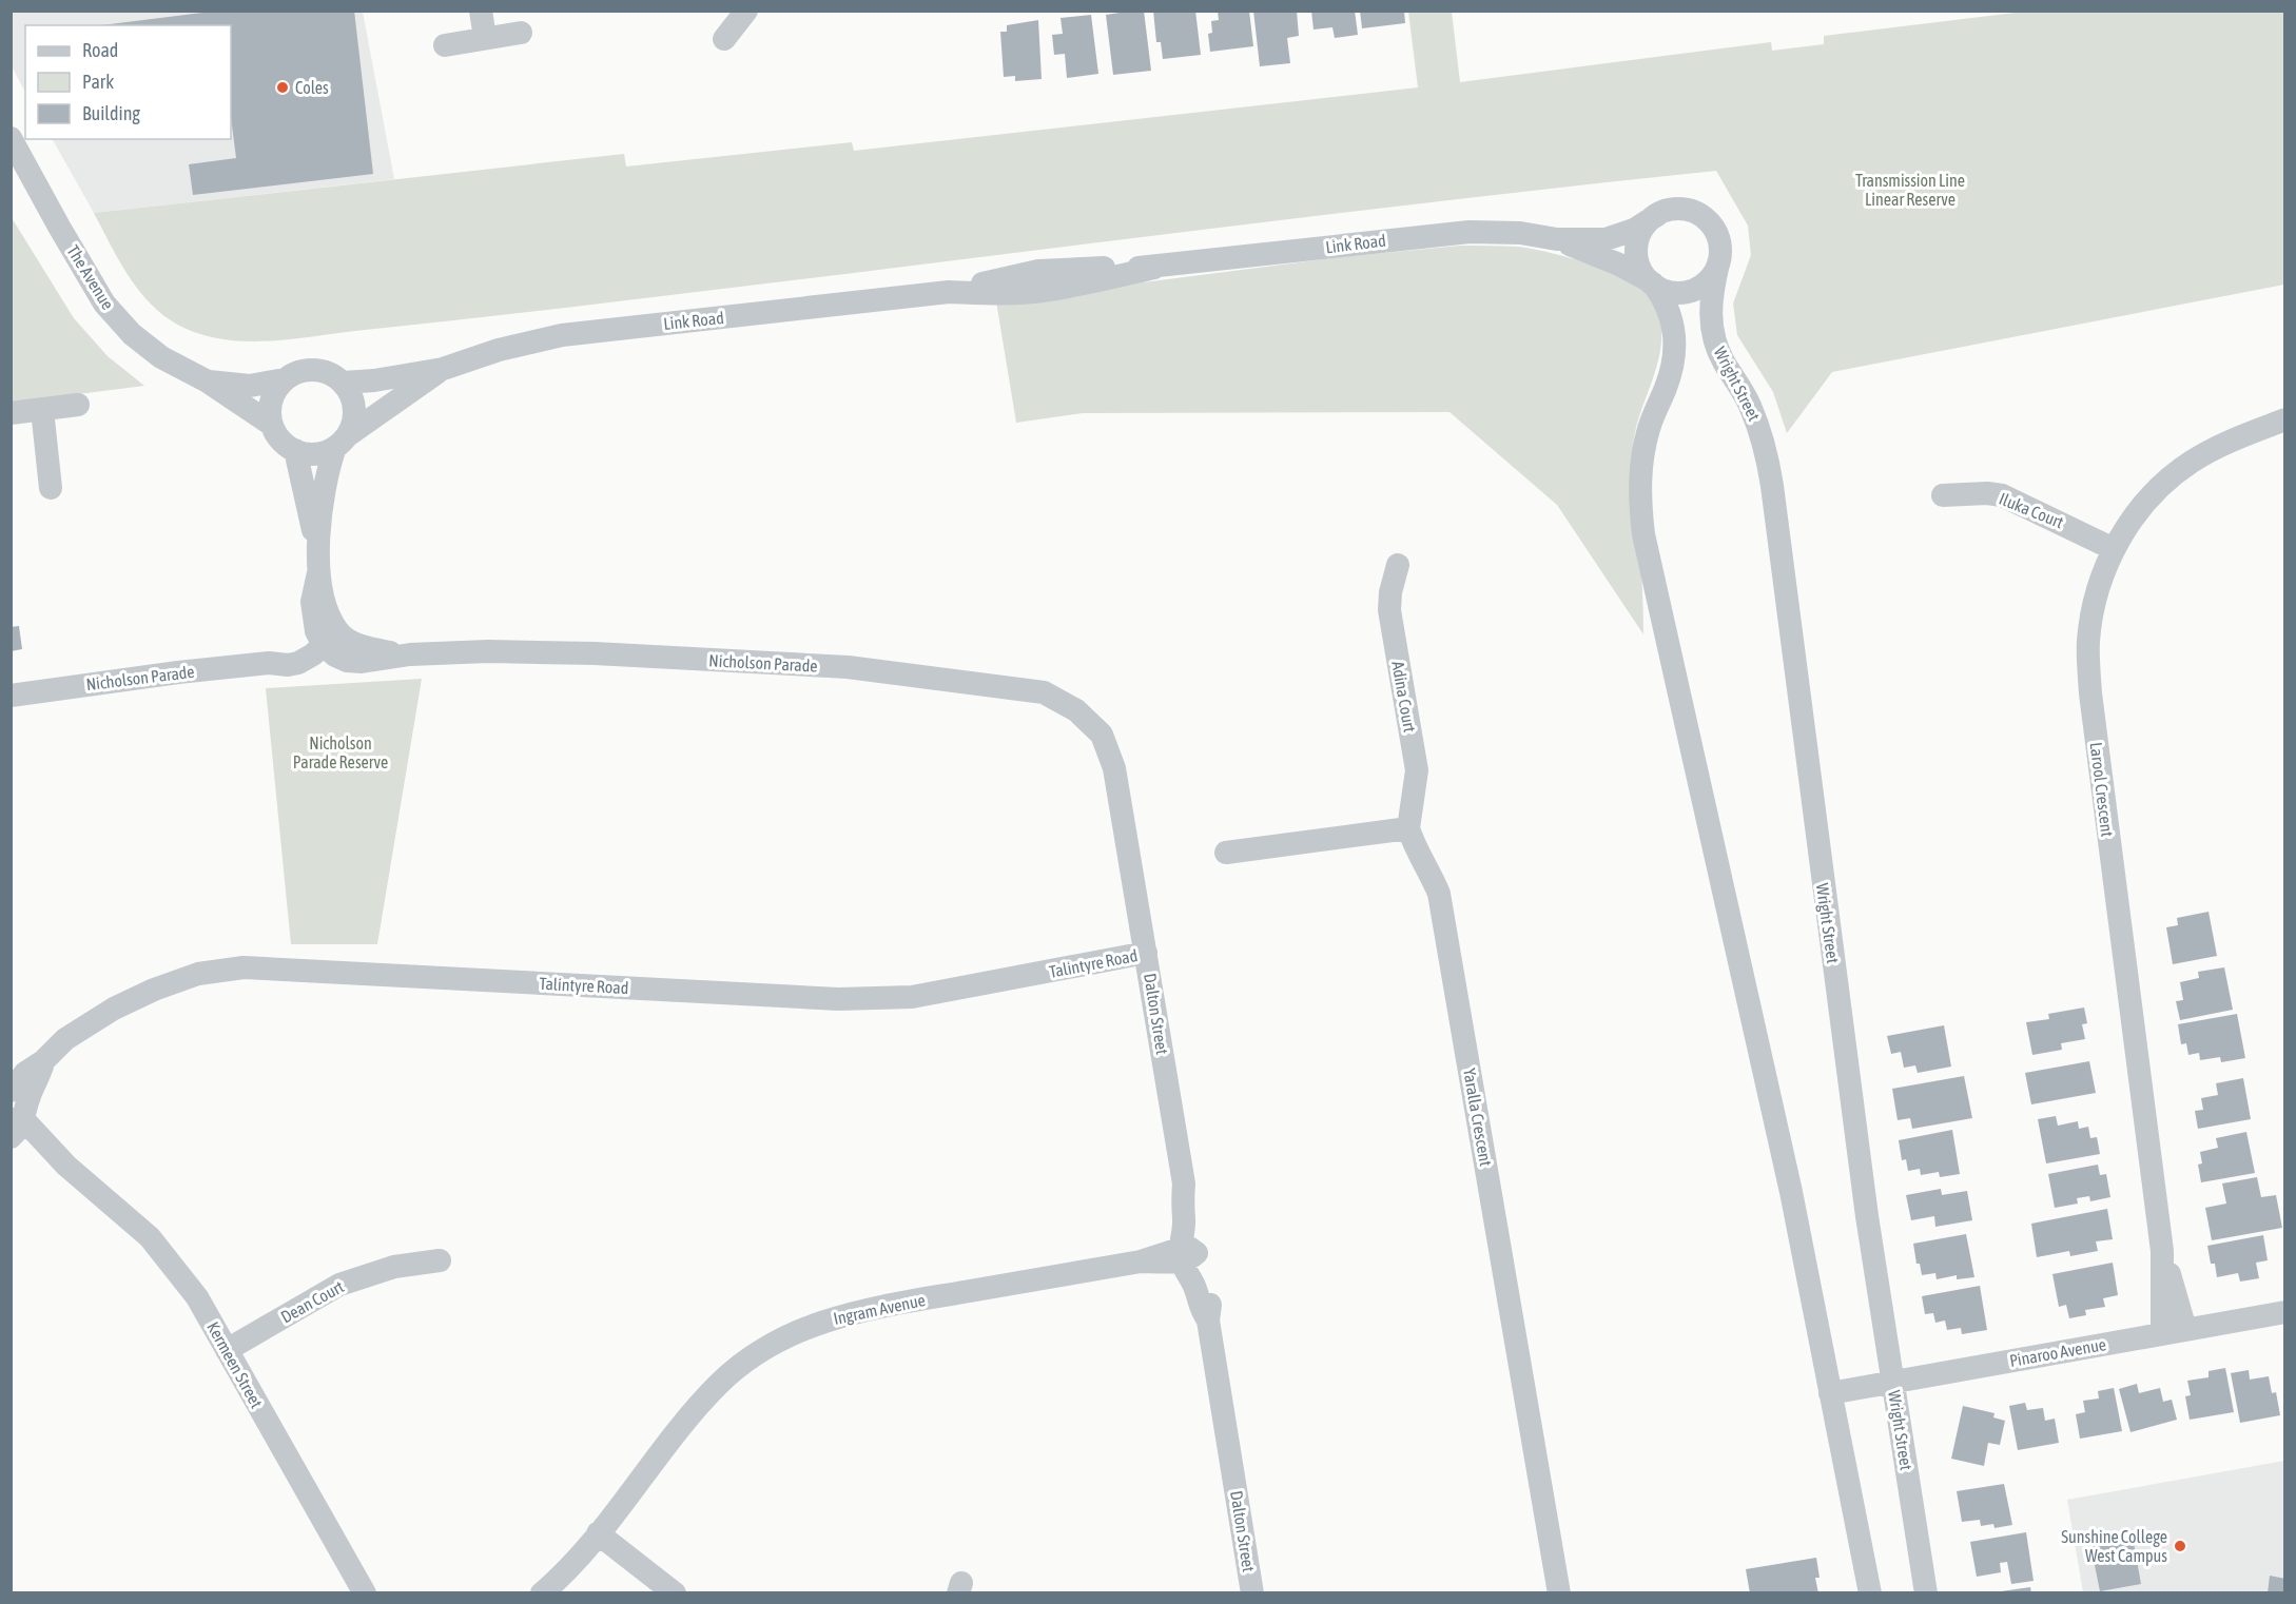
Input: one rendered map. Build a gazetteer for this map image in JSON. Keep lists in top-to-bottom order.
{
  "streets": {
    "street": [
      "Link Road",
      "The Avenue",
      "Wright Street",
      "Iluka Court",
      "Nicholson Parade",
      "Adina Court",
      "Larool Crescent",
      "Talintyre Road",
      "Dalton Street",
      "Yaralla Crescent",
      "Dean Court",
      "Ingram Avenue",
      "Pinaroo Avenue",
      "Kermeen Street"
    ]
  },
  "crossings": [
    ["Link Road", "The Avenue"],
    ["Link Road", "Wright Street"],
    ["Wright Street", "Pinaroo Avenue"],
    ["Iluka Court", "Larool Crescent"],
    ["Nicholson Parade", "Dalton Street"],
    ["Adina Court", "Yaralla Crescent"],
    ["Larool Crescent", "Pinaroo Avenue"],
    ["Talintyre Road", "Dalton Street"],
    ["Talintyre Road", "Kermeen Street"],
    ["Dalton Street", "Ingram Avenue"],
    ["Dean Court", "Kermeen Street"]
  ],
  "parks": ["Transmission Line Linear Reserve", "Nicholson Parade Reserve"],
  "places": ["Coles", "Sunshine College West Campus"],
  "legend": ["Road", "Park", "Building"]
}
